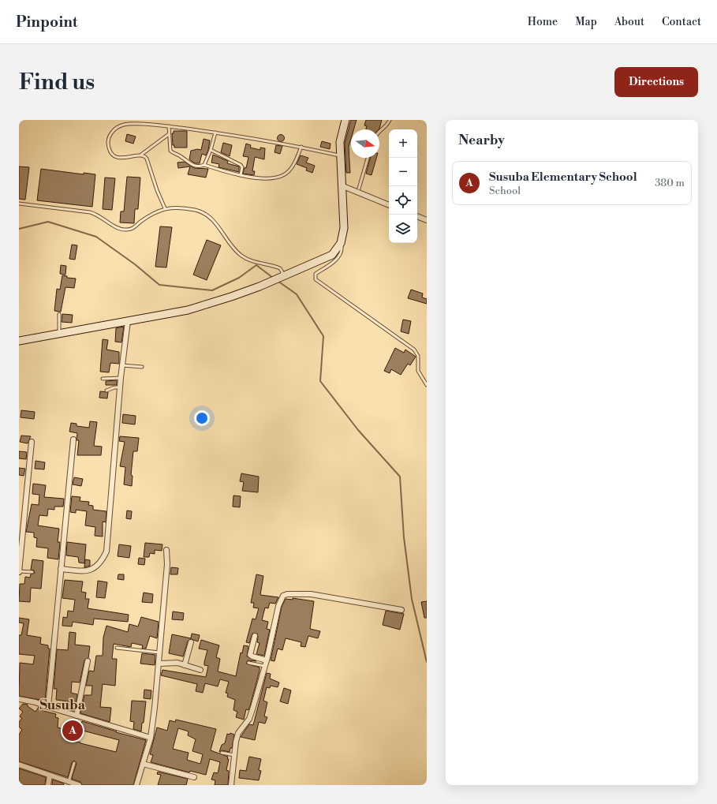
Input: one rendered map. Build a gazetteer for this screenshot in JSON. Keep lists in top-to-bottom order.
{
  "districts": ["Susuba"],
  "north": "right",
  "page": {
    "header": "Pinpoint",
    "nav": [
      "Home",
      "Map",
      "About",
      "Contact"
    ],
    "buttons": "Directions",
    "title": "Find us",
    "heading": "Nearby",
    "map_buttons": ["+", "−"],
    "list": [
      {
        "mark": "A",
        "name": "Susuba Elementary School",
        "note": "School",
        "value": "380 m"
      }
    ],
    "pins": "A"
  }
}
